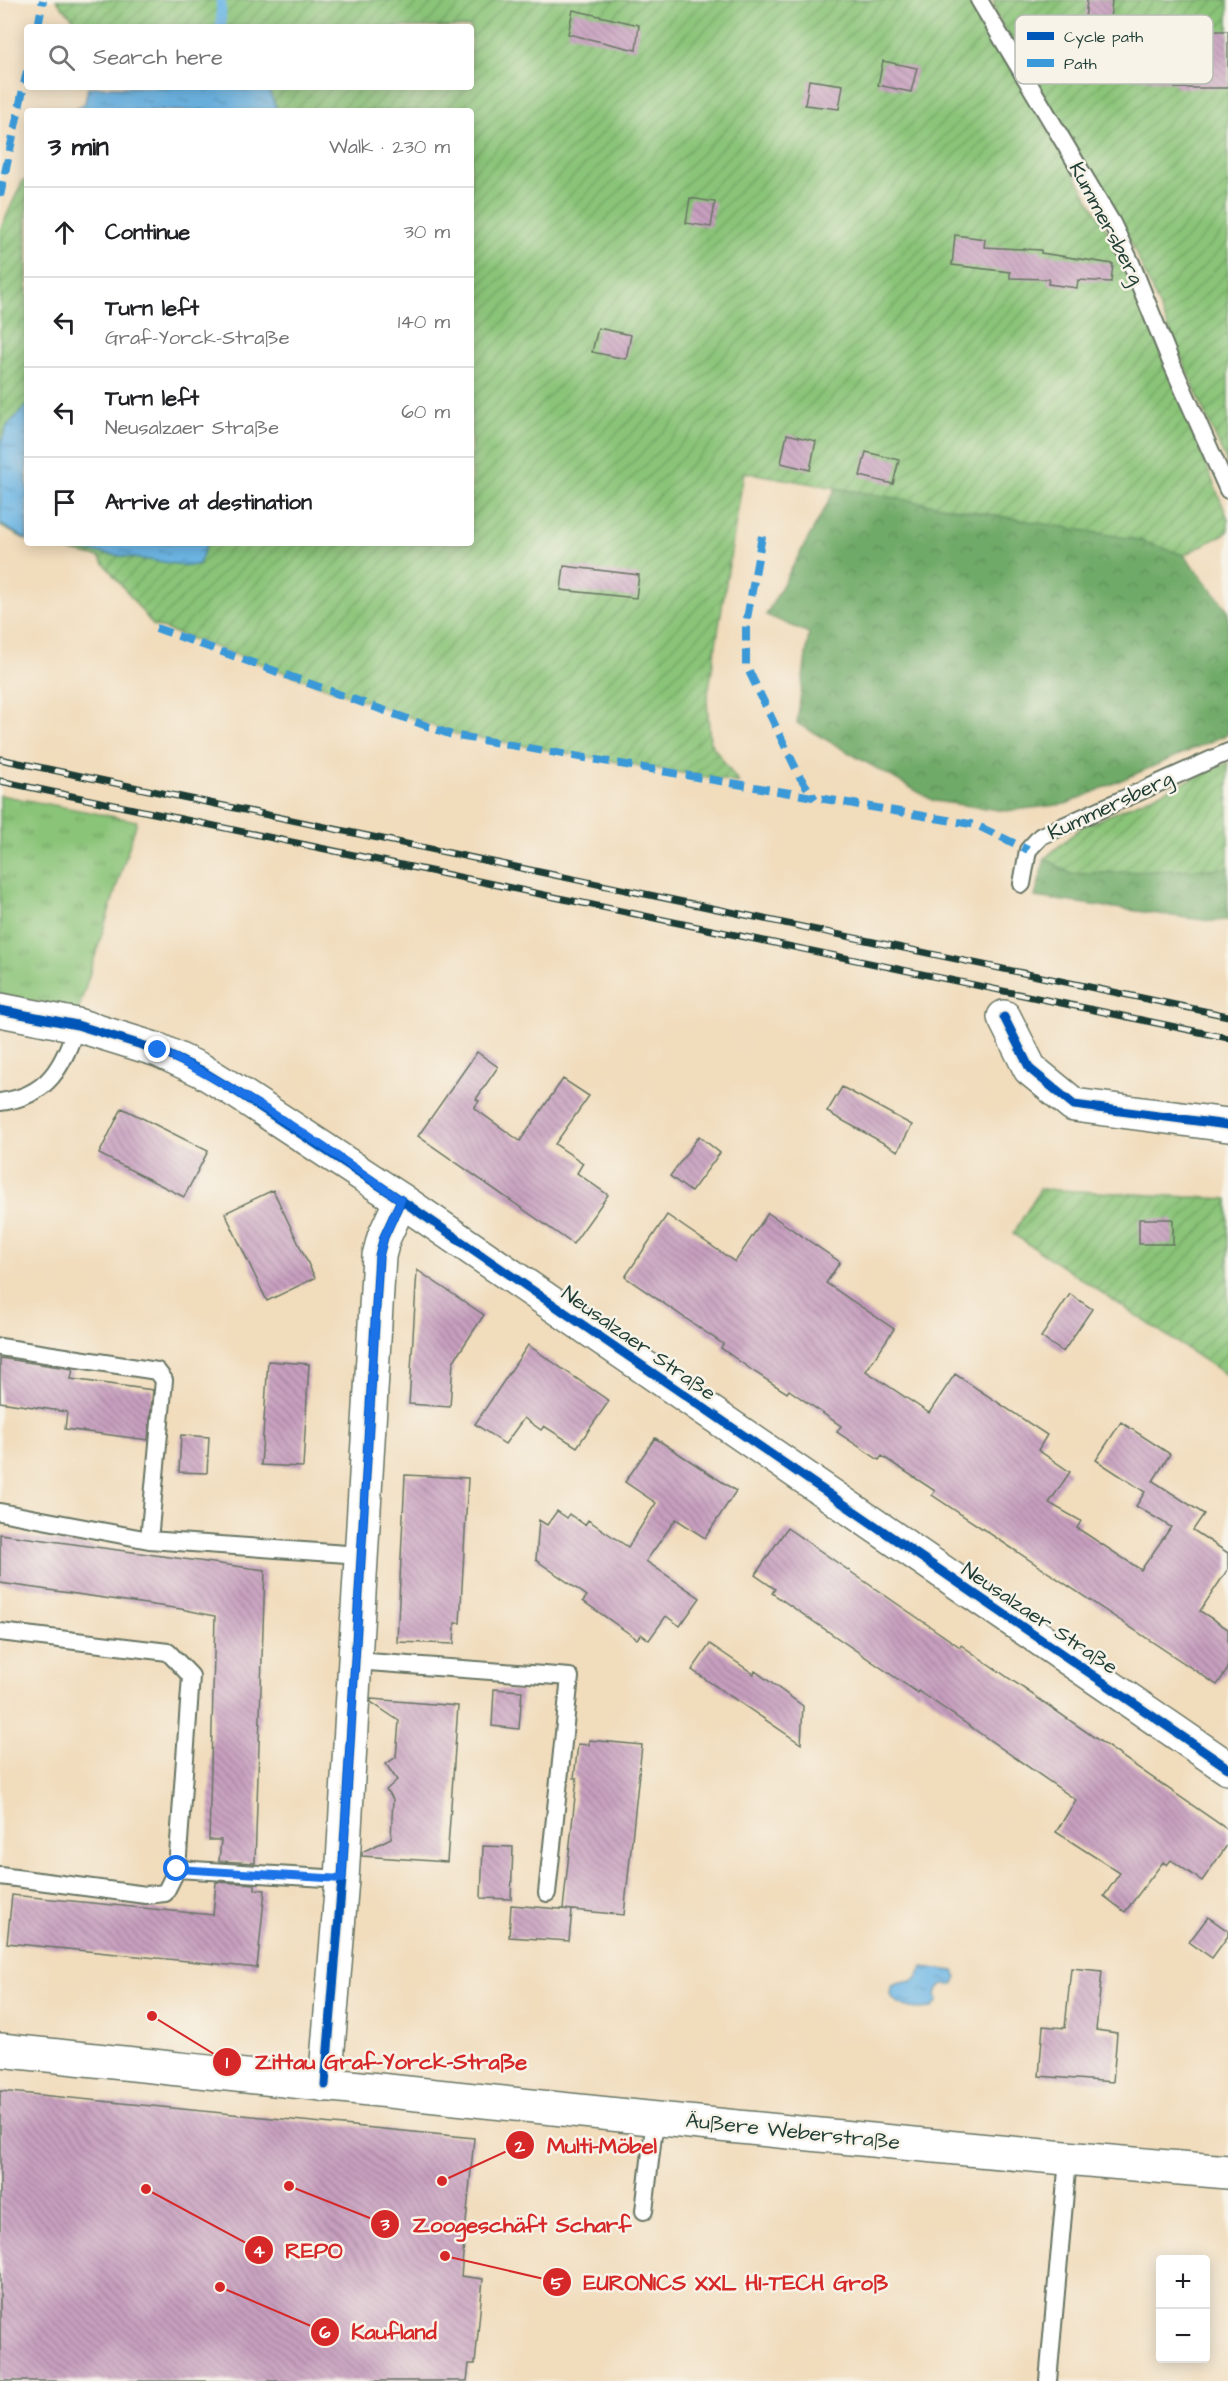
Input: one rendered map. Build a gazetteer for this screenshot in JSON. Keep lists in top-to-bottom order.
{
  "streets": {
    "main road": ["Neusalzaer Straße", "Äußere Weberstraße"],
    "lane": ["Kummersberg"]
  },
  "places": [
    "Zittau Graf-Yorck-Straße",
    "Multi-Möbel",
    "Zoogeschäft Scharf",
    "REPO",
    "EURONICS XXL HI-TECH Groß",
    "Kaufland"
  ],
  "legend": ["Cycle path", "Path"],
  "page": {
    "search": "Search here",
    "heading": ["3 min", "Walk · 230 m"],
    "list": [
      ["Continue", "30 m"],
      ["Turn left", "Graf-Yorck-Straße", "140 m"],
      ["Turn left", "Neusalzaer Straße", "60 m"],
      "Arrive at destination"
    ],
    "map_buttons": ["+", "−"]
  }
}
